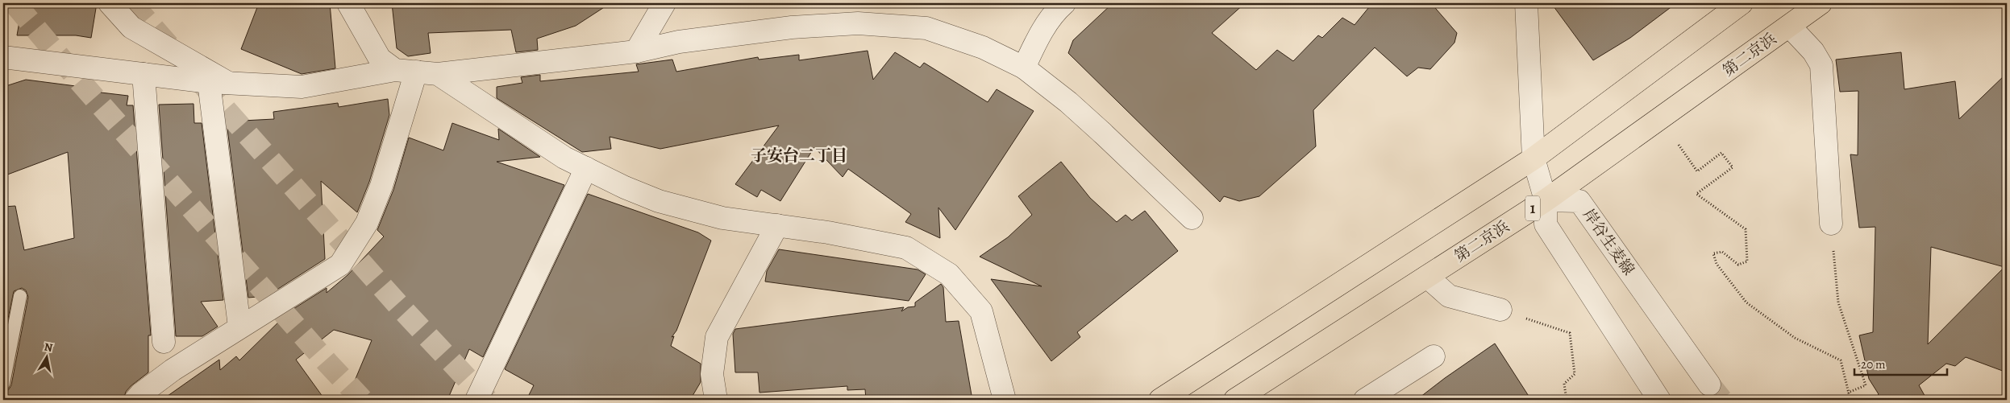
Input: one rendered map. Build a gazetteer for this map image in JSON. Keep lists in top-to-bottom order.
{
  "streets": {
    "highway": ["第二京浜", "1"],
    "street": ["岸谷生麦線"]
  },
  "crossings": [
    ["第二京浜", "岸谷生麦線"]
  ],
  "districts": ["子安台二丁目"],
  "scale_bar": "20 m",
  "north": "top"
}
